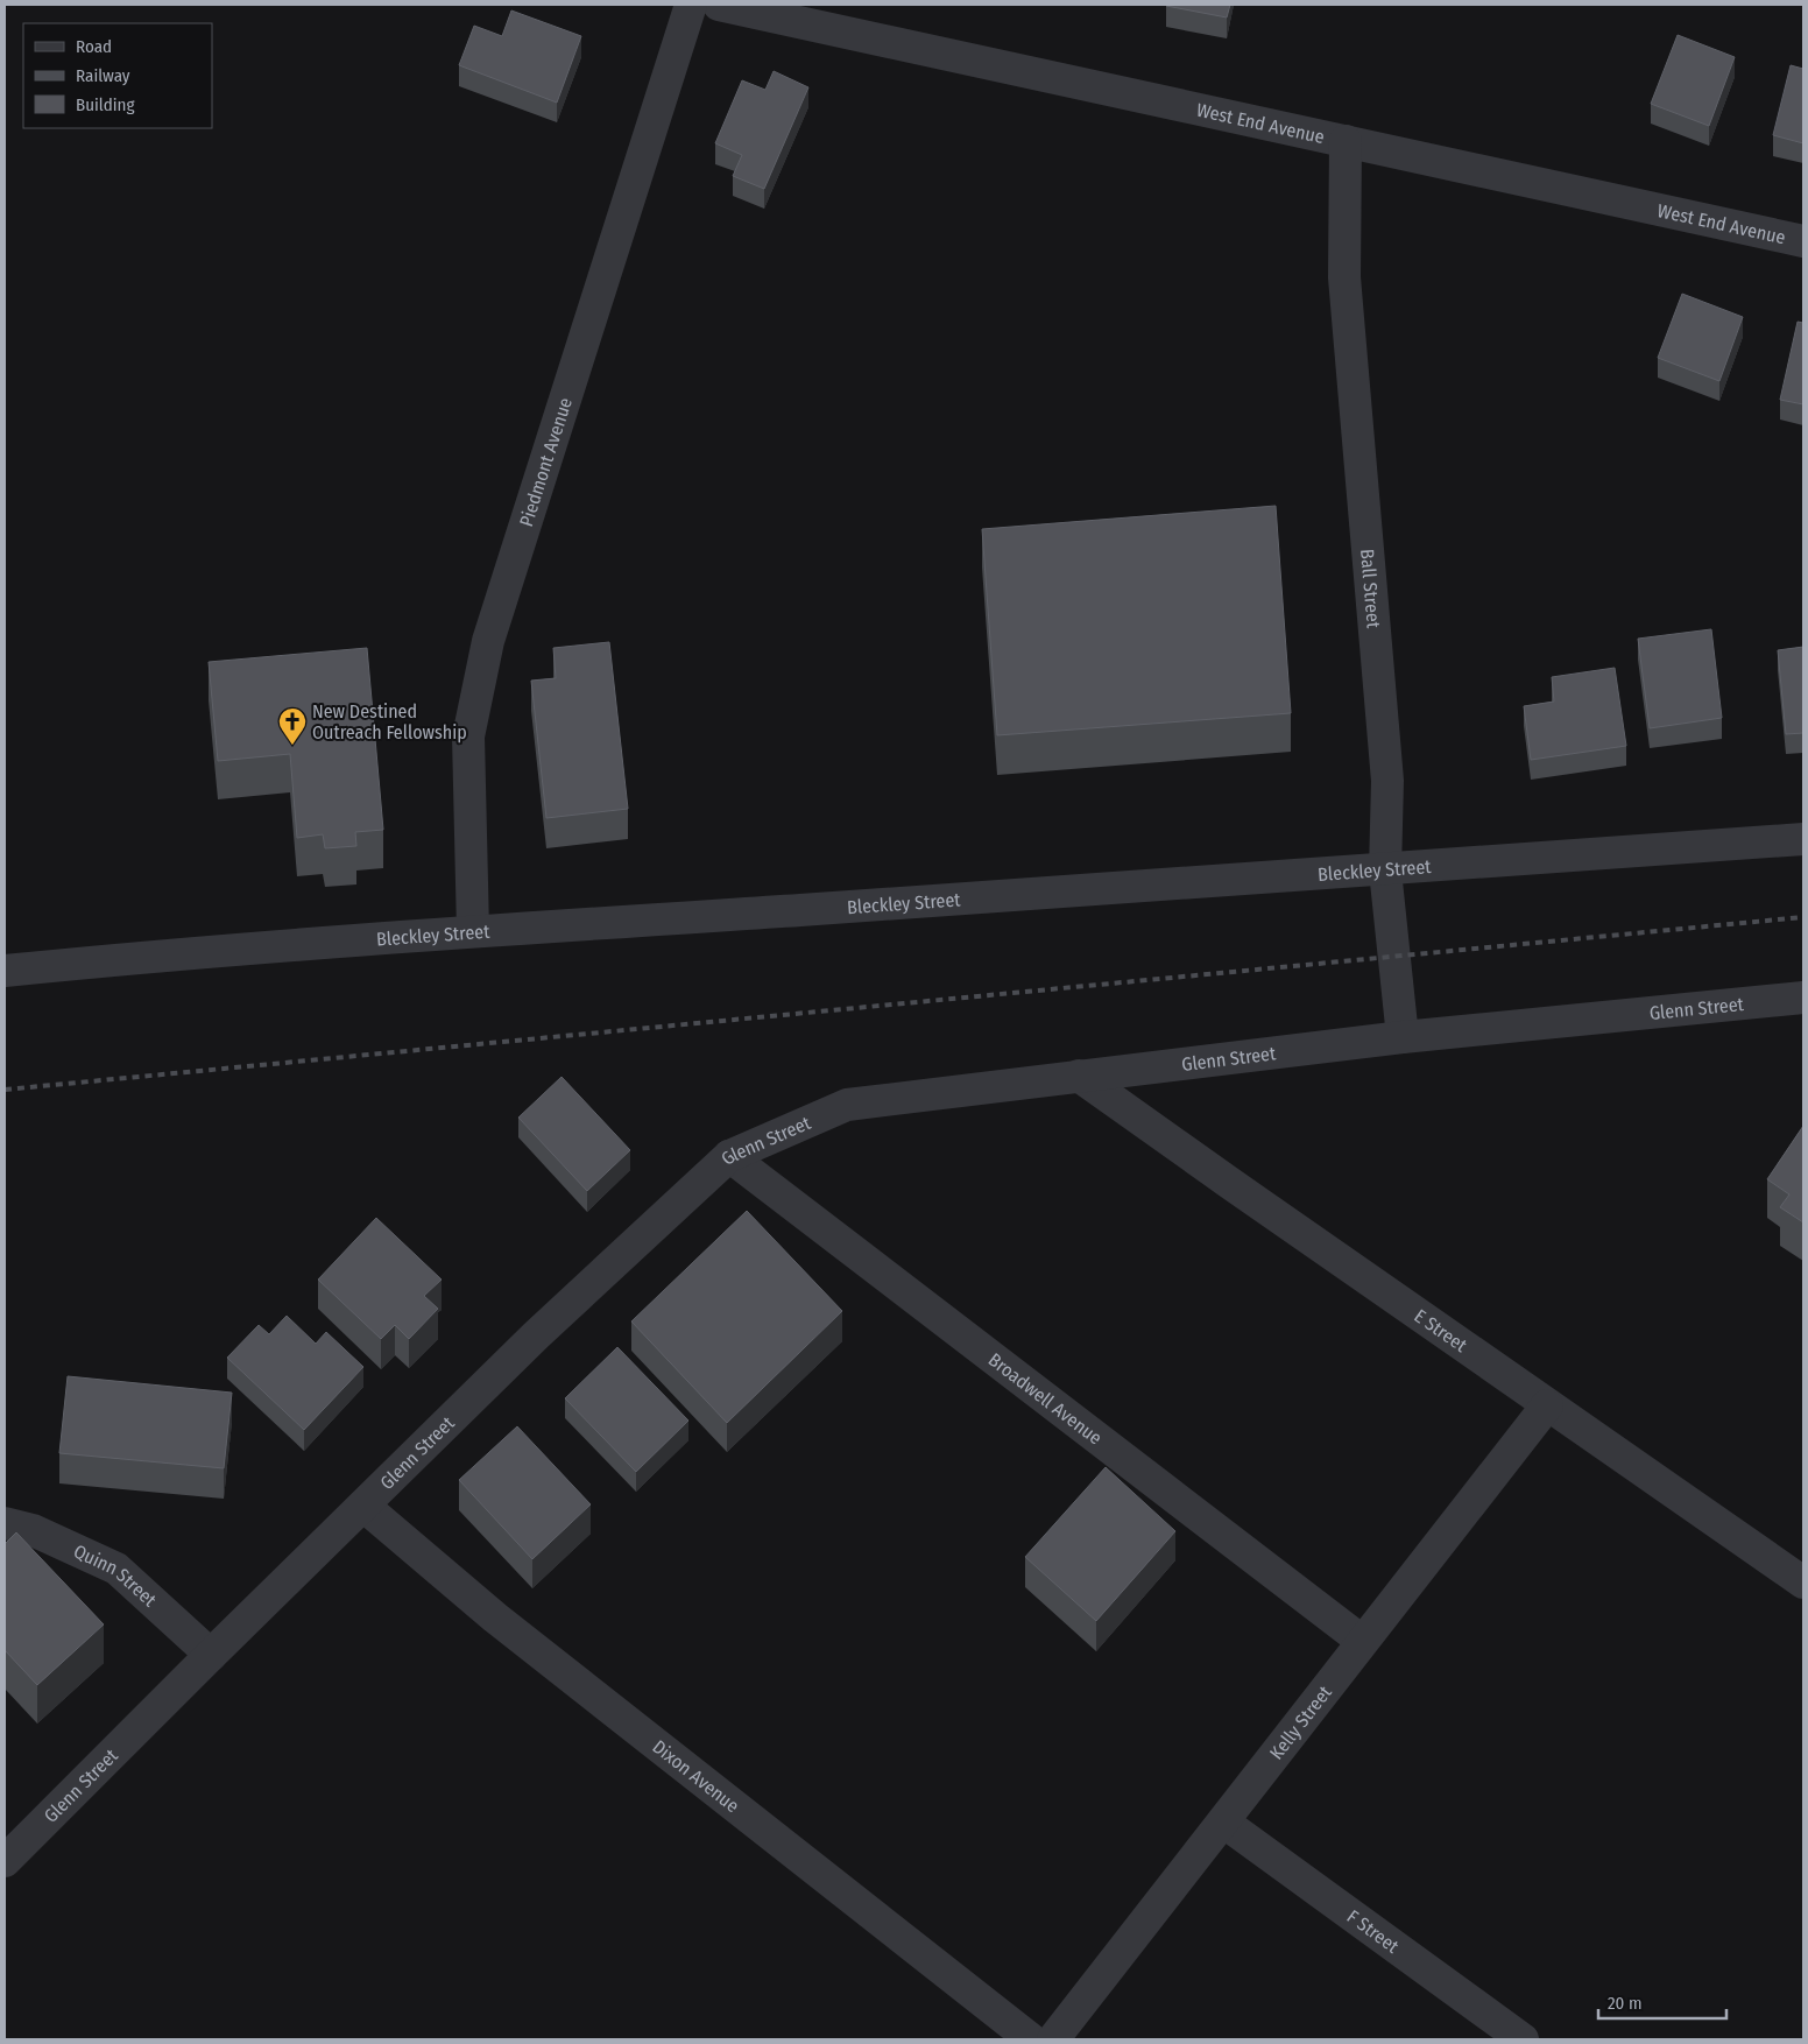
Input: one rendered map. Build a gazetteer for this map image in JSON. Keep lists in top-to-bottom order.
{
  "streets": {
    "street": [
      "West End Avenue",
      "Piedmont Avenue",
      "Ball Street",
      "Bleckley Street",
      "Glenn Street",
      "E Street",
      "Broadwell Avenue",
      "Quinn Street",
      "Kelly Street",
      "Dixon Avenue",
      "F Street"
    ]
  },
  "crossings": [
    ["West End Avenue", "Ball Street"],
    ["Piedmont Avenue", "Bleckley Street"],
    ["Ball Street", "Bleckley Street"],
    ["Ball Street", "Glenn Street"],
    ["Glenn Street", "E Street"],
    ["Glenn Street", "Broadwell Avenue"],
    ["Glenn Street", "Quinn Street"],
    ["Glenn Street", "Dixon Avenue"],
    ["E Street", "Kelly Street"],
    ["Broadwell Avenue", "Kelly Street"],
    ["Kelly Street", "F Street"]
  ],
  "places": {
    "church": ["New Destined Outreach Fellowship"]
  },
  "legend": ["Road", "Railway", "Building"],
  "scale_bar": "20 m"
}
